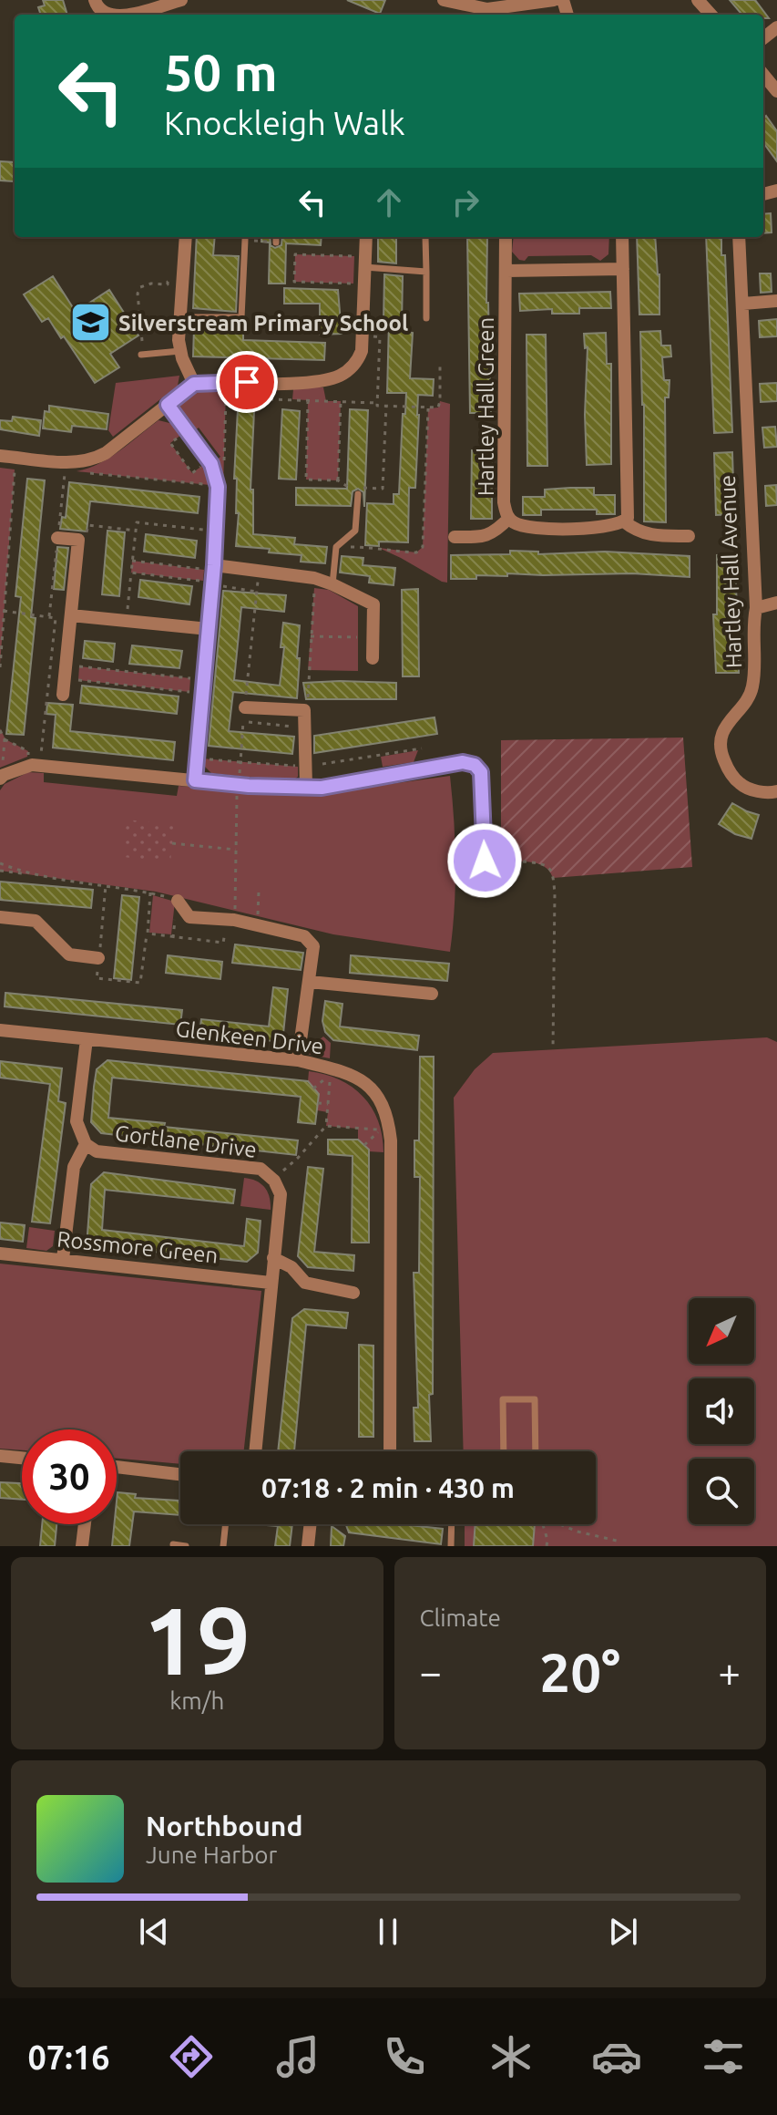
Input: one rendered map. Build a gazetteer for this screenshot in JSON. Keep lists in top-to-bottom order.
{
  "streets": {
    "street": [
      "Hartley Hall Green",
      "Hartley Hall Avenue",
      "Glenkeen Drive",
      "Gortlane Drive",
      "Rossmore Green"
    ]
  },
  "crossings": [
    ["Glenkeen Drive", "Gortlane Drive"],
    ["Gortlane Drive", "Rossmore Green"]
  ],
  "places": {
    "school or university": ["Silverstream Primary School"]
  },
  "north": "bottom left",
  "page": {
    "turn": ["50 m", "Knockleigh Walk"],
    "limit": "30",
    "trip": "07:18 · 2 min · 430 m",
    "tile": [
      ["19", "km/h"],
      "Climate"
    ],
    "heat": ["−", "20°", "+"],
    "song": ["Northbound", "June Harbor"],
    "tabs": "07:16"
  }
}
